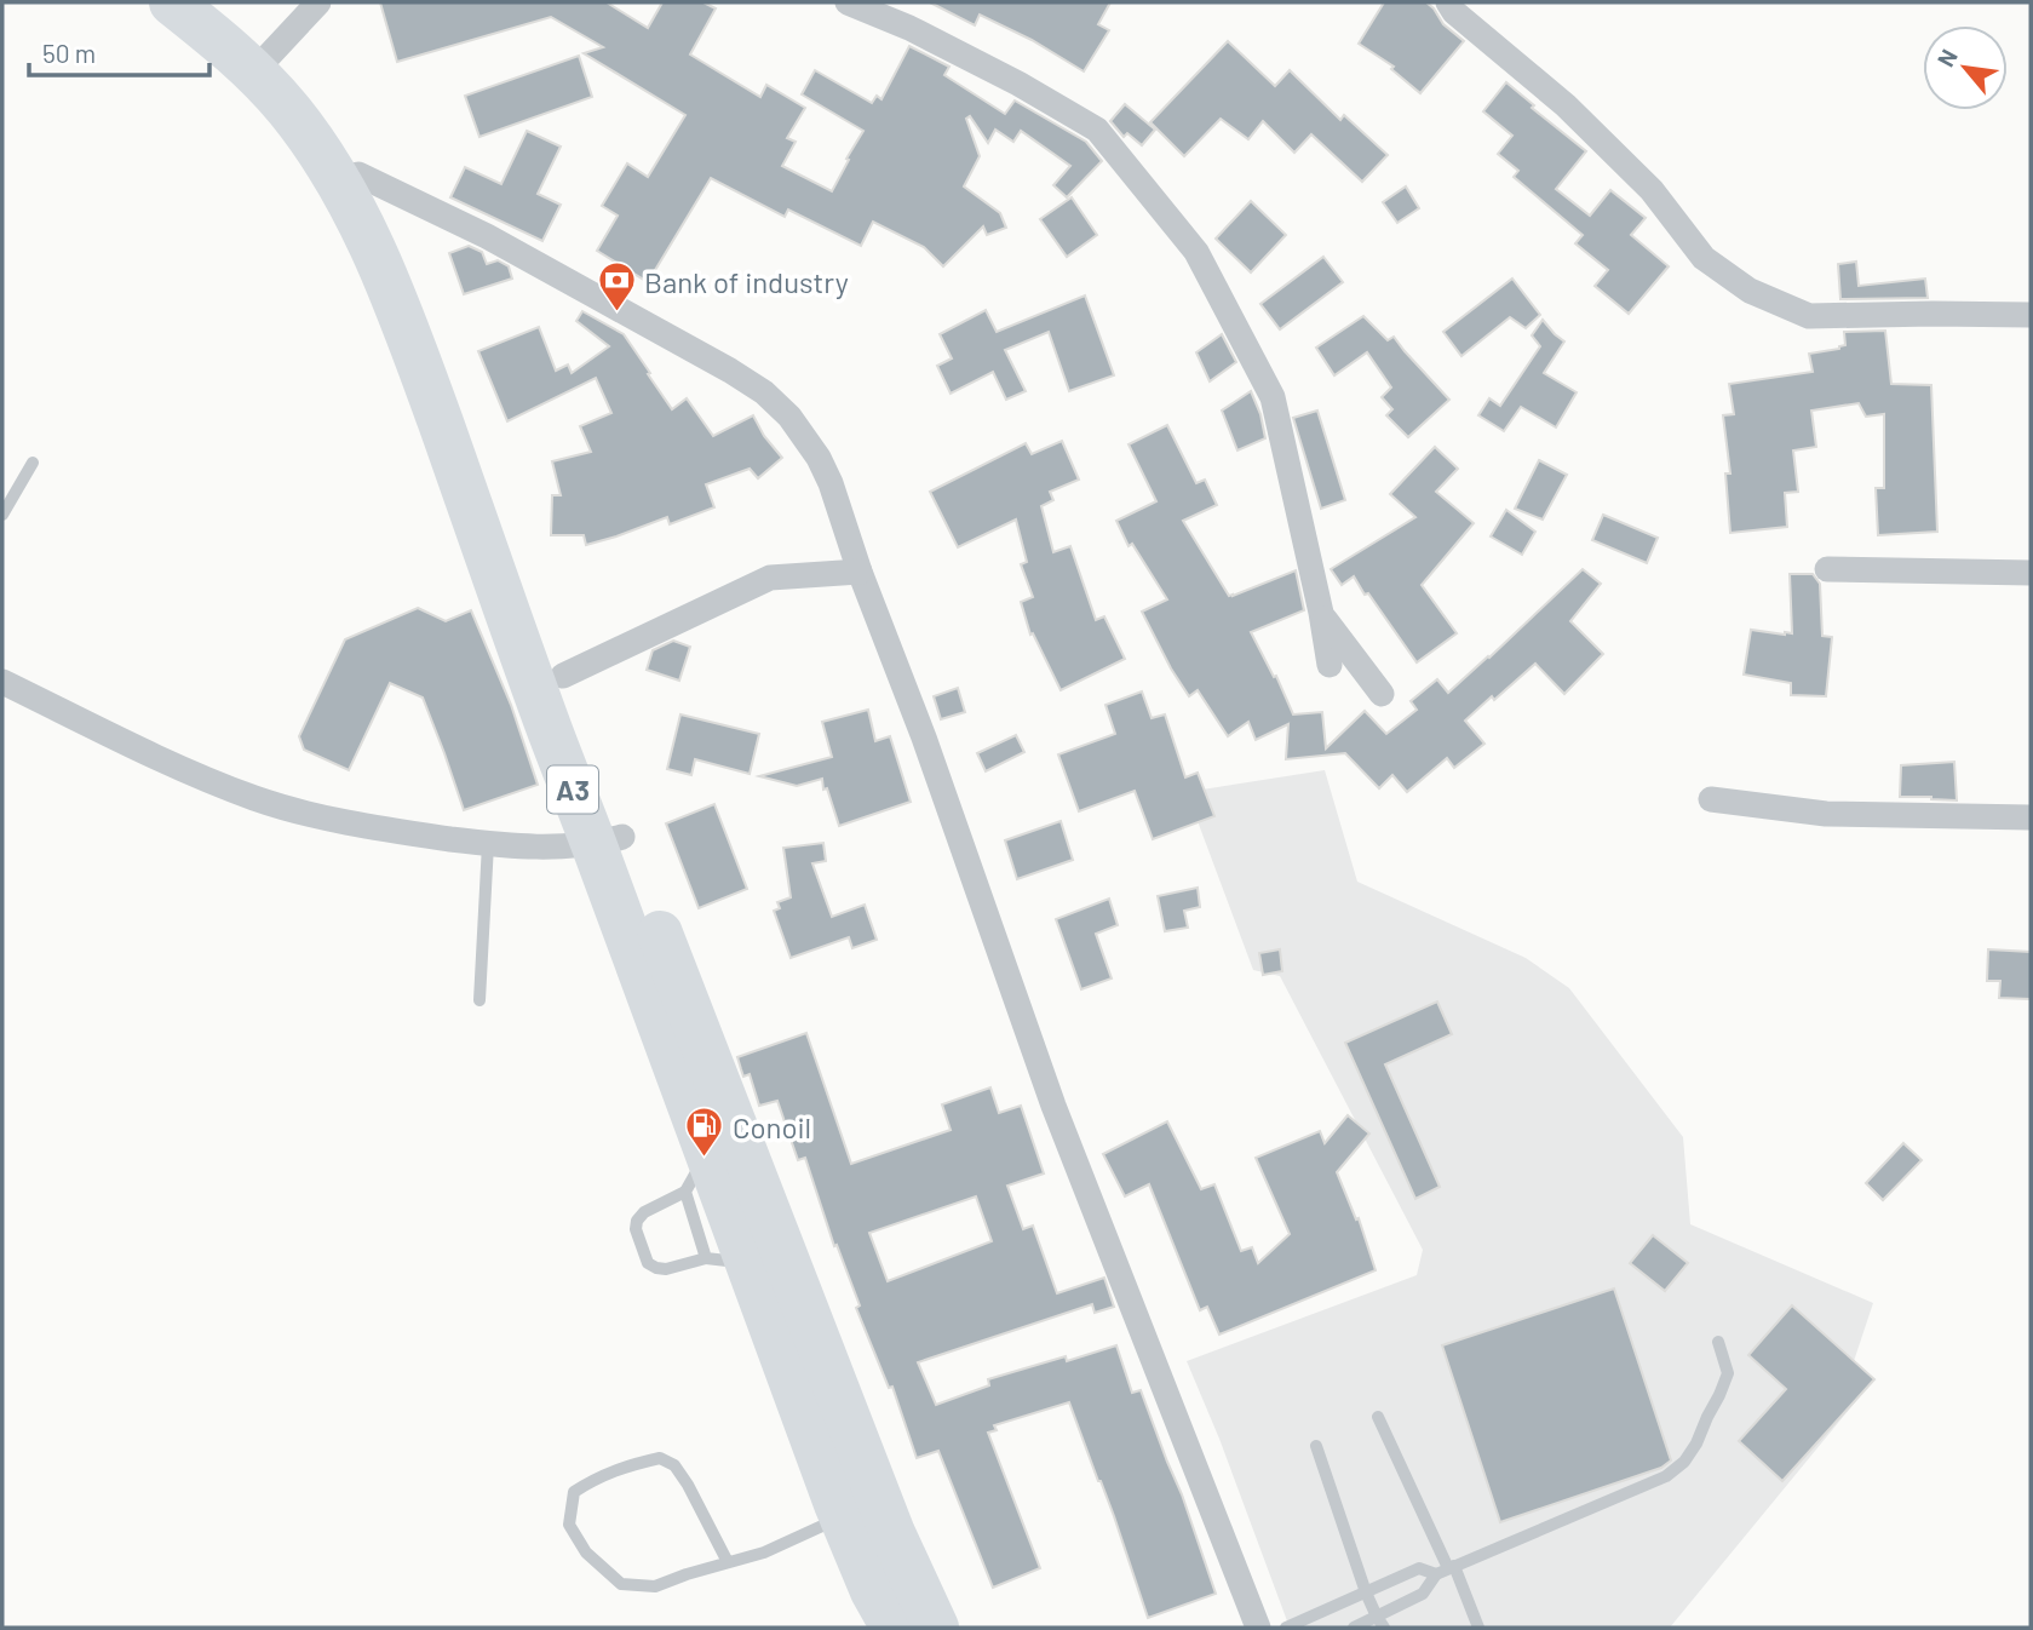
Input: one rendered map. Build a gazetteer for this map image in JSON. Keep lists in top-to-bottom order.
{
  "streets": {
    "highway": ["A3"]
  },
  "places": {
    "bank": ["Bank of industry"],
    "fuel station": ["Conoil"]
  },
  "scale_bar": "50 m",
  "north": "top left"
}
